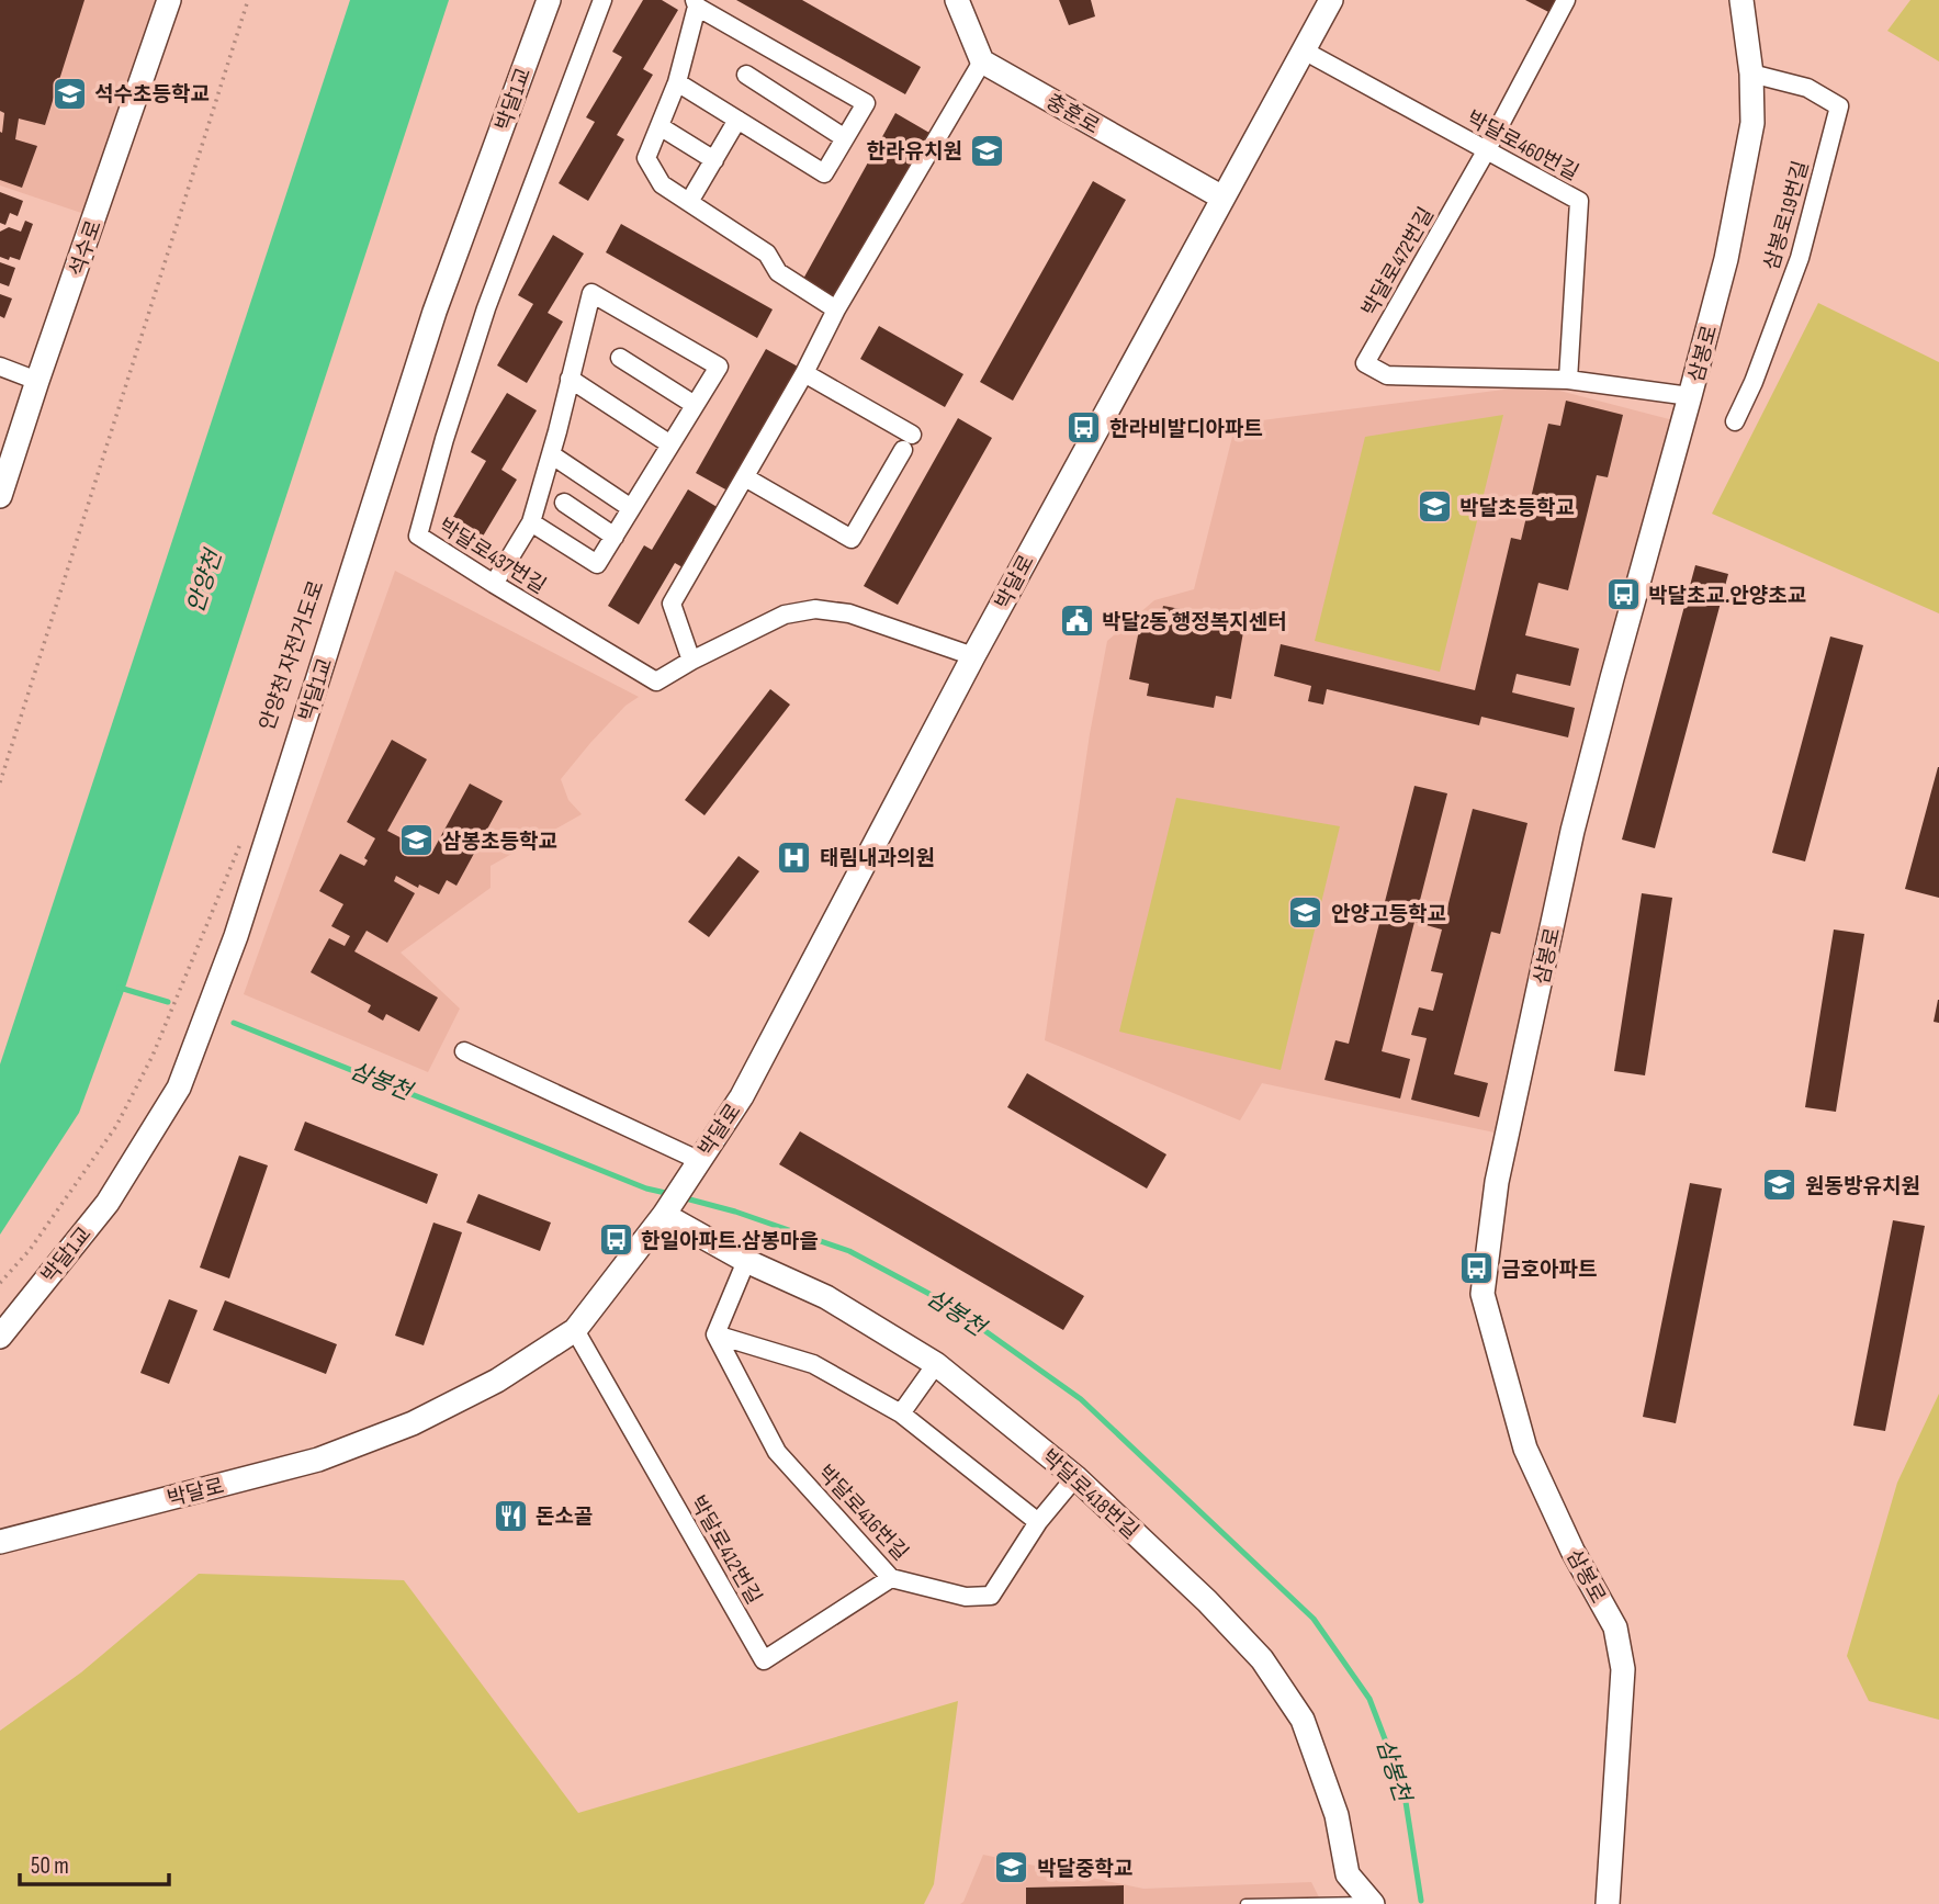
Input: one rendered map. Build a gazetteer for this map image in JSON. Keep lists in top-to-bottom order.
{
  "streets": {
    "street": [
      "박달1교",
      "충훈로",
      "박달로460번길",
      "삼봉로19번길",
      "석수로",
      "박달로472번길",
      "삼봉로",
      "박달로437번길",
      "박달로",
      "박달로418번길",
      "박달로416번길",
      "박달로412번길"
    ]
  },
  "crossings": [
    ["충훈로", "박달로"],
    ["박달로460번길", "박달로472번길"],
    ["박달로460번길", "박달로"],
    ["삼봉로19번길", "삼봉로"],
    ["박달로437번길", "박달로"],
    ["박달로", "박달로418번길"],
    ["박달로", "박달로412번길"],
    ["박달로418번길", "박달로416번길"],
    ["박달로416번길", "박달로412번길"]
  ],
  "water": ["안양천", "삼봉천"],
  "places": {
    "school or university": [
      "석수초등학교",
      "한라유치원",
      "박달초등학교",
      "삼봉초등학교",
      "안양고등학교",
      "원동방유치원",
      "박달중학교"
    ],
    "bus stop": [
      "한라비발디아파트",
      "박달초교.안양초교",
      "한일아파트.삼봉마을",
      "금호아파트"
    ],
    "public building": ["박달2동 행정복지센터"],
    "hospital": ["태림내과의원"],
    "restaurant": ["돈소골"]
  },
  "scale_bar": "50 m"
}
